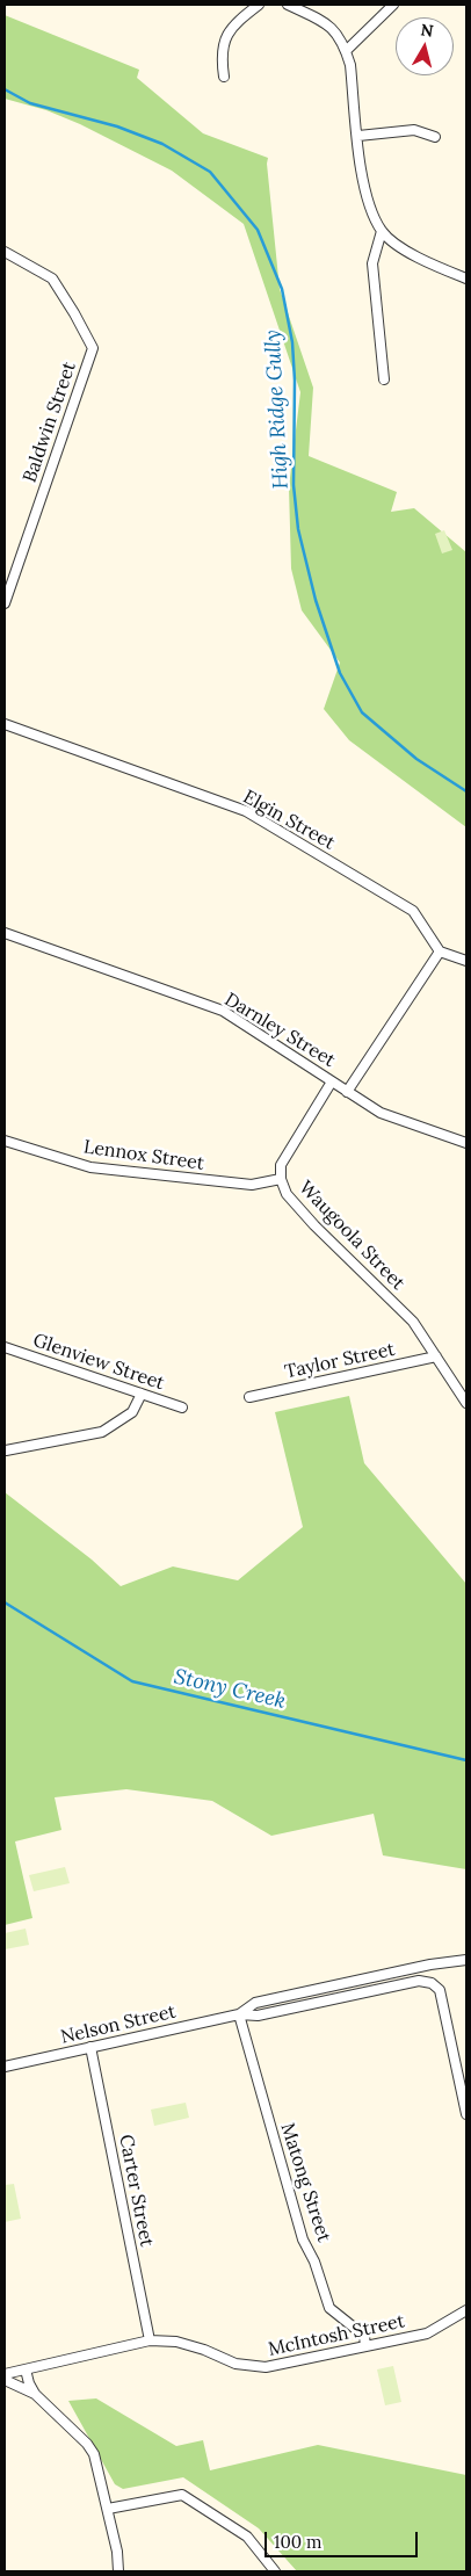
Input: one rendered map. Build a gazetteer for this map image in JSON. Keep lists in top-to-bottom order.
{
  "streets": {
    "street": [
      "Baldwin Street",
      "Elgin Street",
      "Darnley Street",
      "Lennox Street",
      "Waugoola Street",
      "Taylor Street",
      "Glenview Street",
      "Nelson Street",
      "Matong Street",
      "Carter Street",
      "McIntosh Street"
    ]
  },
  "crossings": [
    ["Darnley Street", "Waugoola Street"],
    ["Lennox Street", "Waugoola Street"],
    ["Waugoola Street", "Taylor Street"],
    ["Nelson Street", "Matong Street"],
    ["Nelson Street", "Carter Street"],
    ["Matong Street", "McIntosh Street"],
    ["Carter Street", "McIntosh Street"]
  ],
  "water": ["High Ridge Gully", "Stony Creek"],
  "scale_bar": "100 m",
  "north": "top"
}
